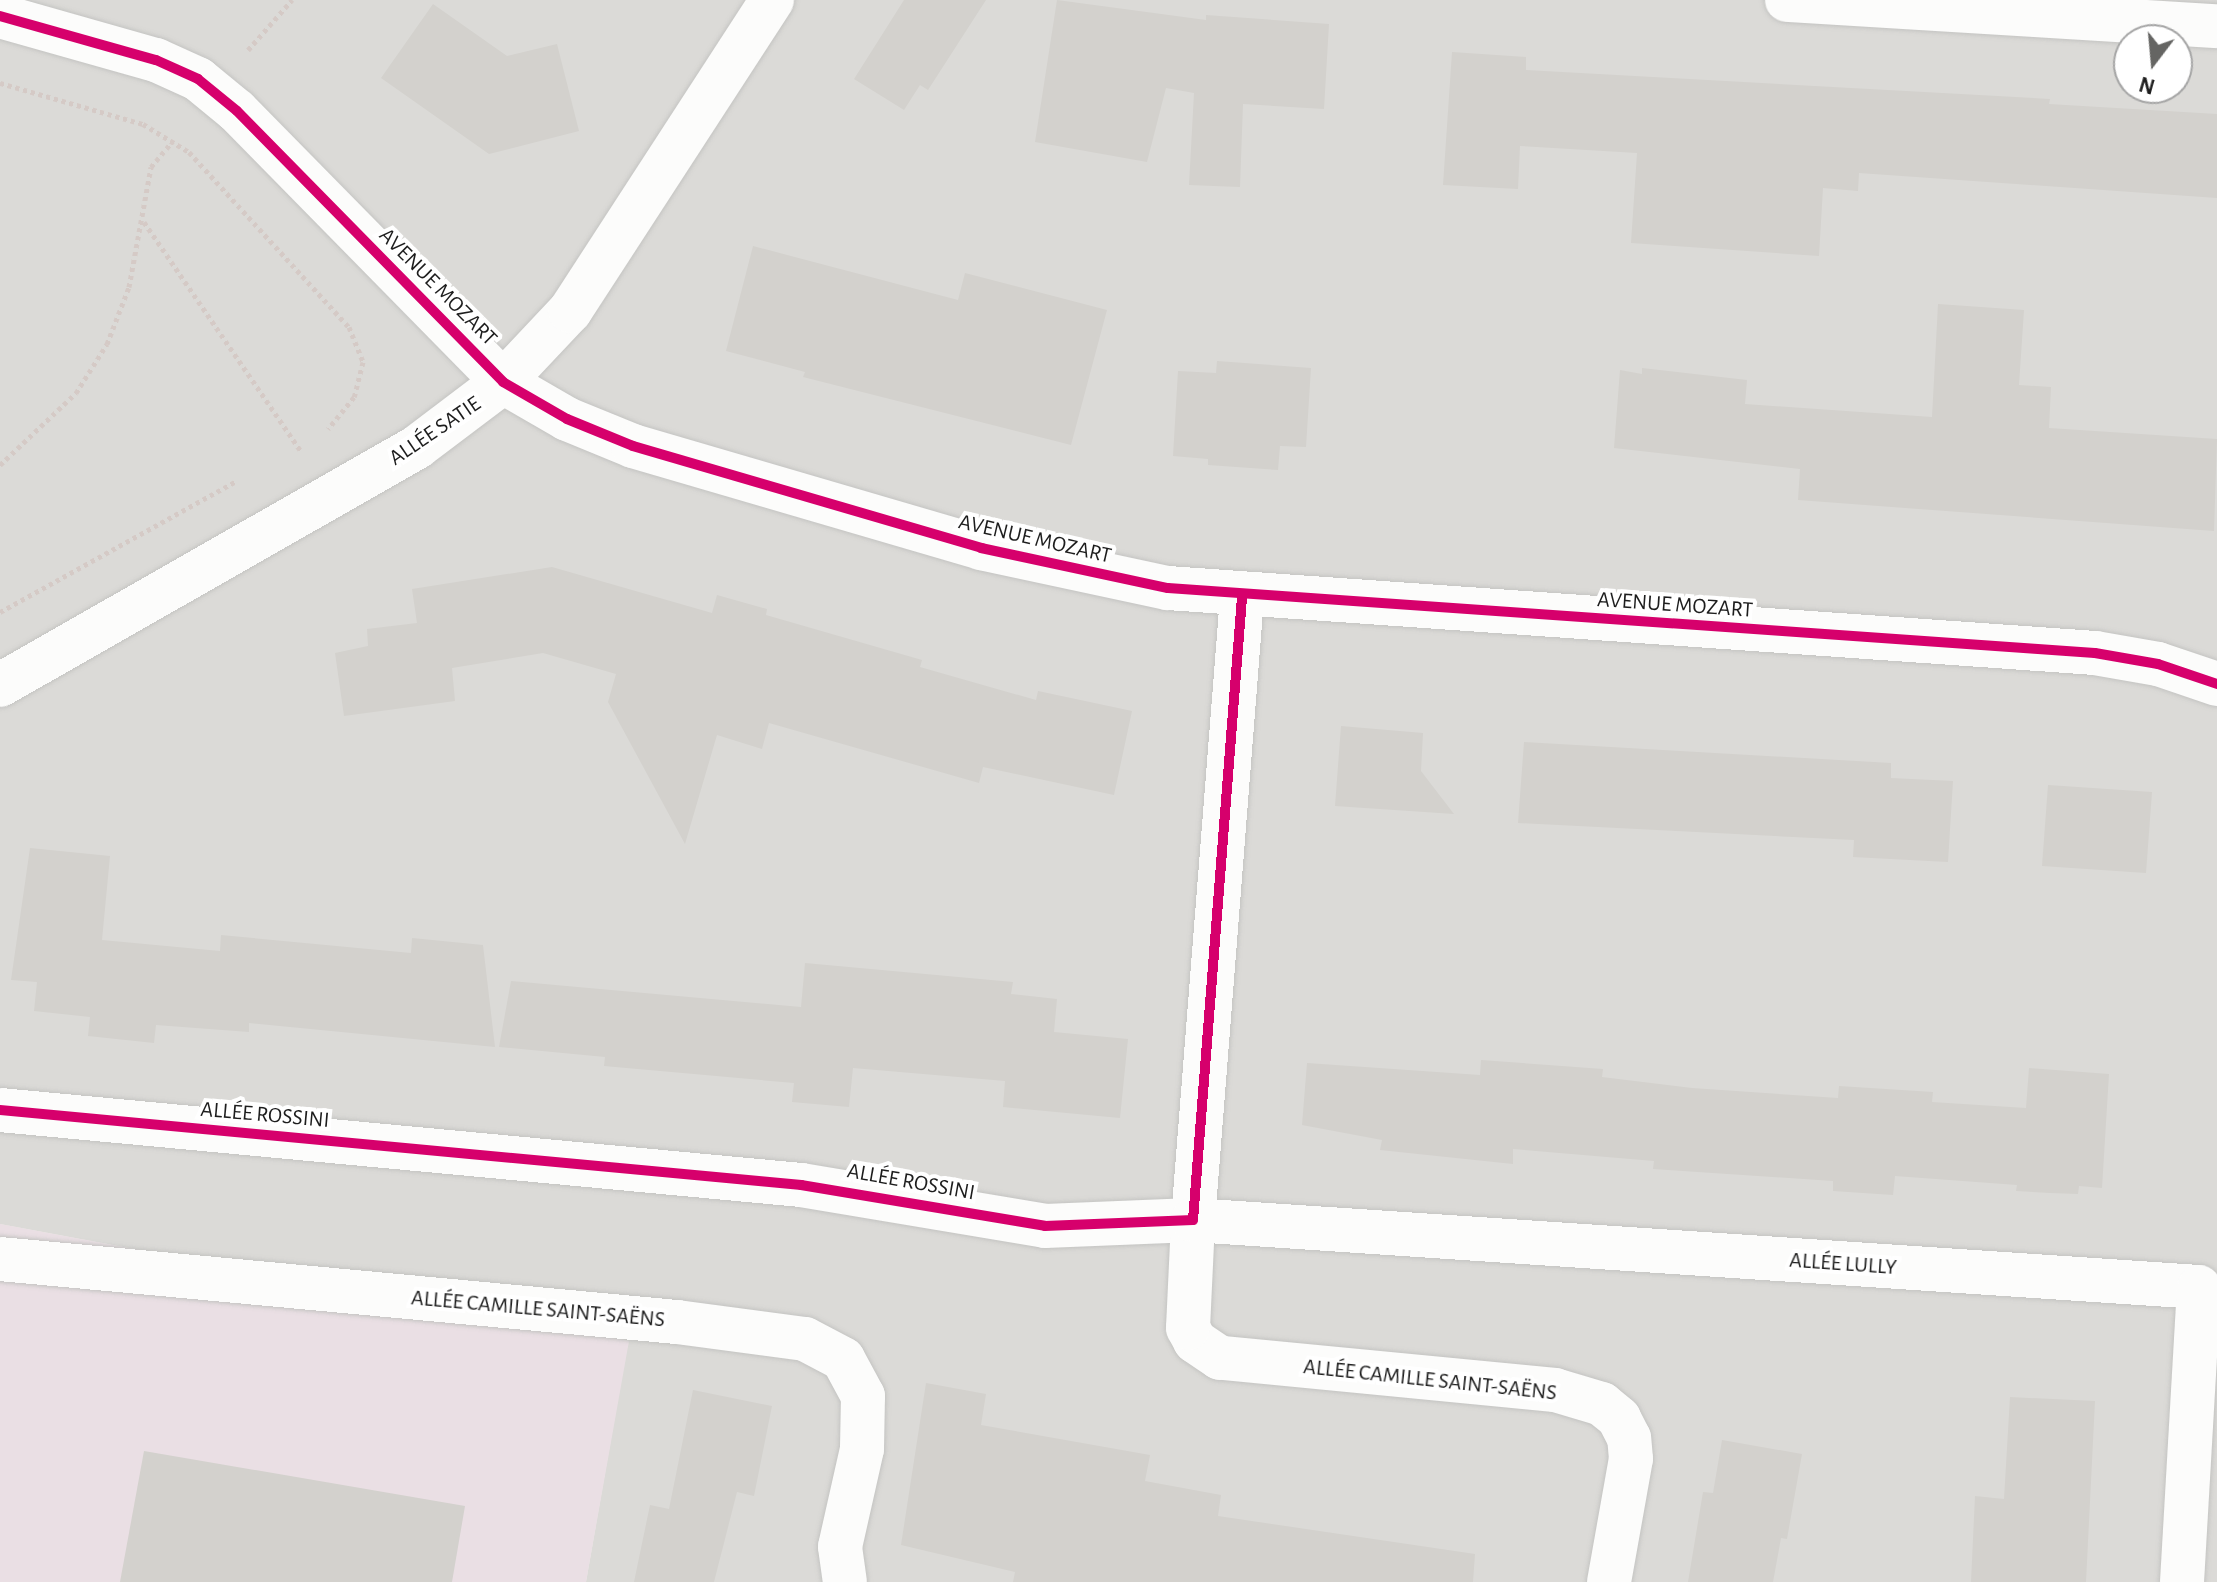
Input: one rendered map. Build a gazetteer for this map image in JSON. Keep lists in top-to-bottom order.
{
  "streets": {
    "street": [
      "AVENUE MOZART",
      "ALLÉE SATIE",
      "ALLÉE ROSSINI",
      "ALLÉE LULLY",
      "ALLÉE CAMILLE SAINT-SAËNS"
    ]
  },
  "crossings": [
    ["AVENUE MOZART", "ALLÉE SATIE"],
    ["ALLÉE ROSSINI", "ALLÉE LULLY"],
    ["ALLÉE ROSSINI", "ALLÉE CAMILLE SAINT-SAËNS"],
    ["ALLÉE LULLY", "ALLÉE CAMILLE SAINT-SAËNS"]
  ],
  "north": "bottom"
}
